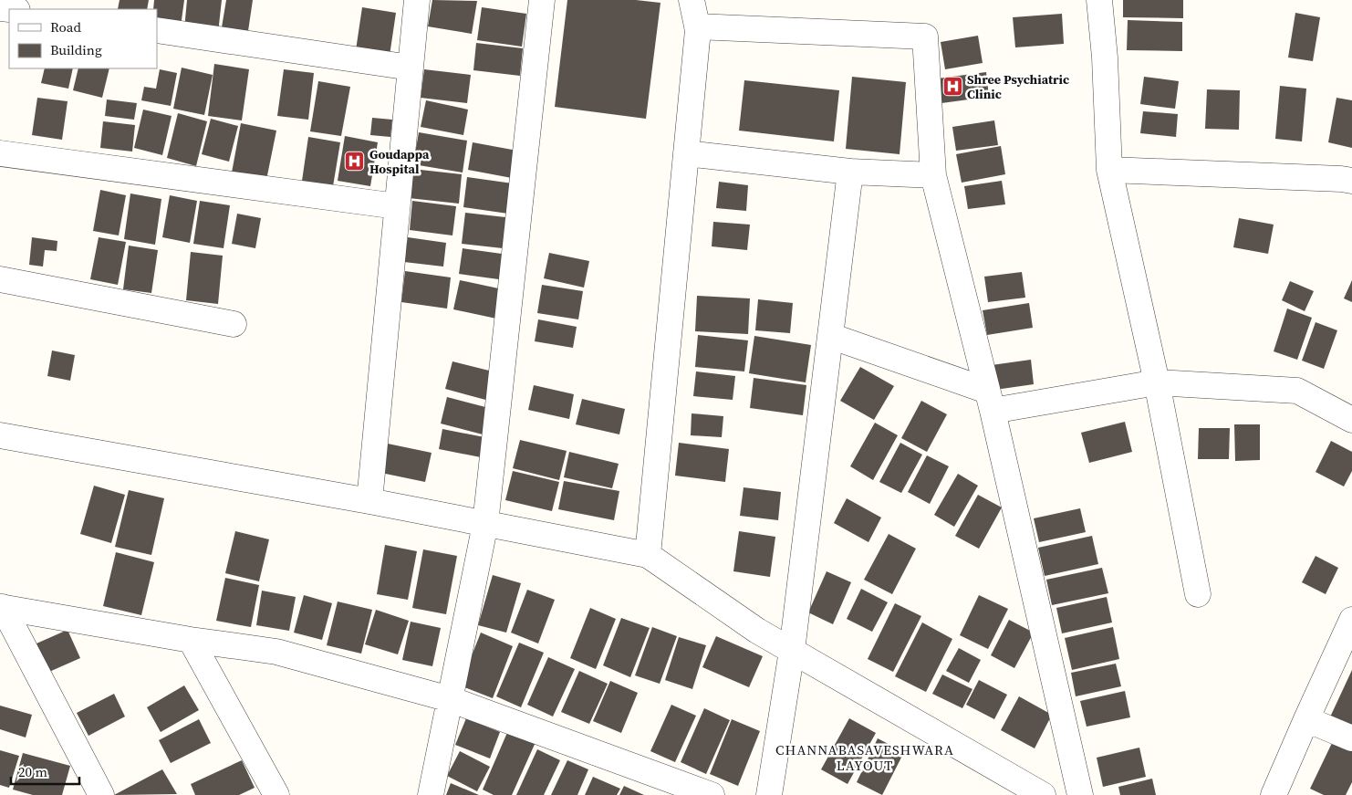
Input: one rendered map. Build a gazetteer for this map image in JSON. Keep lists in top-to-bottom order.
{
  "districts": ["CHANNABASAVESHWARA LAYOUT"],
  "places": {
    "hospital": ["Shree Psychiatric Clinic", "Goudappa Hospital"]
  },
  "legend": ["Road", "Building"],
  "scale_bar": "20 m"
}
